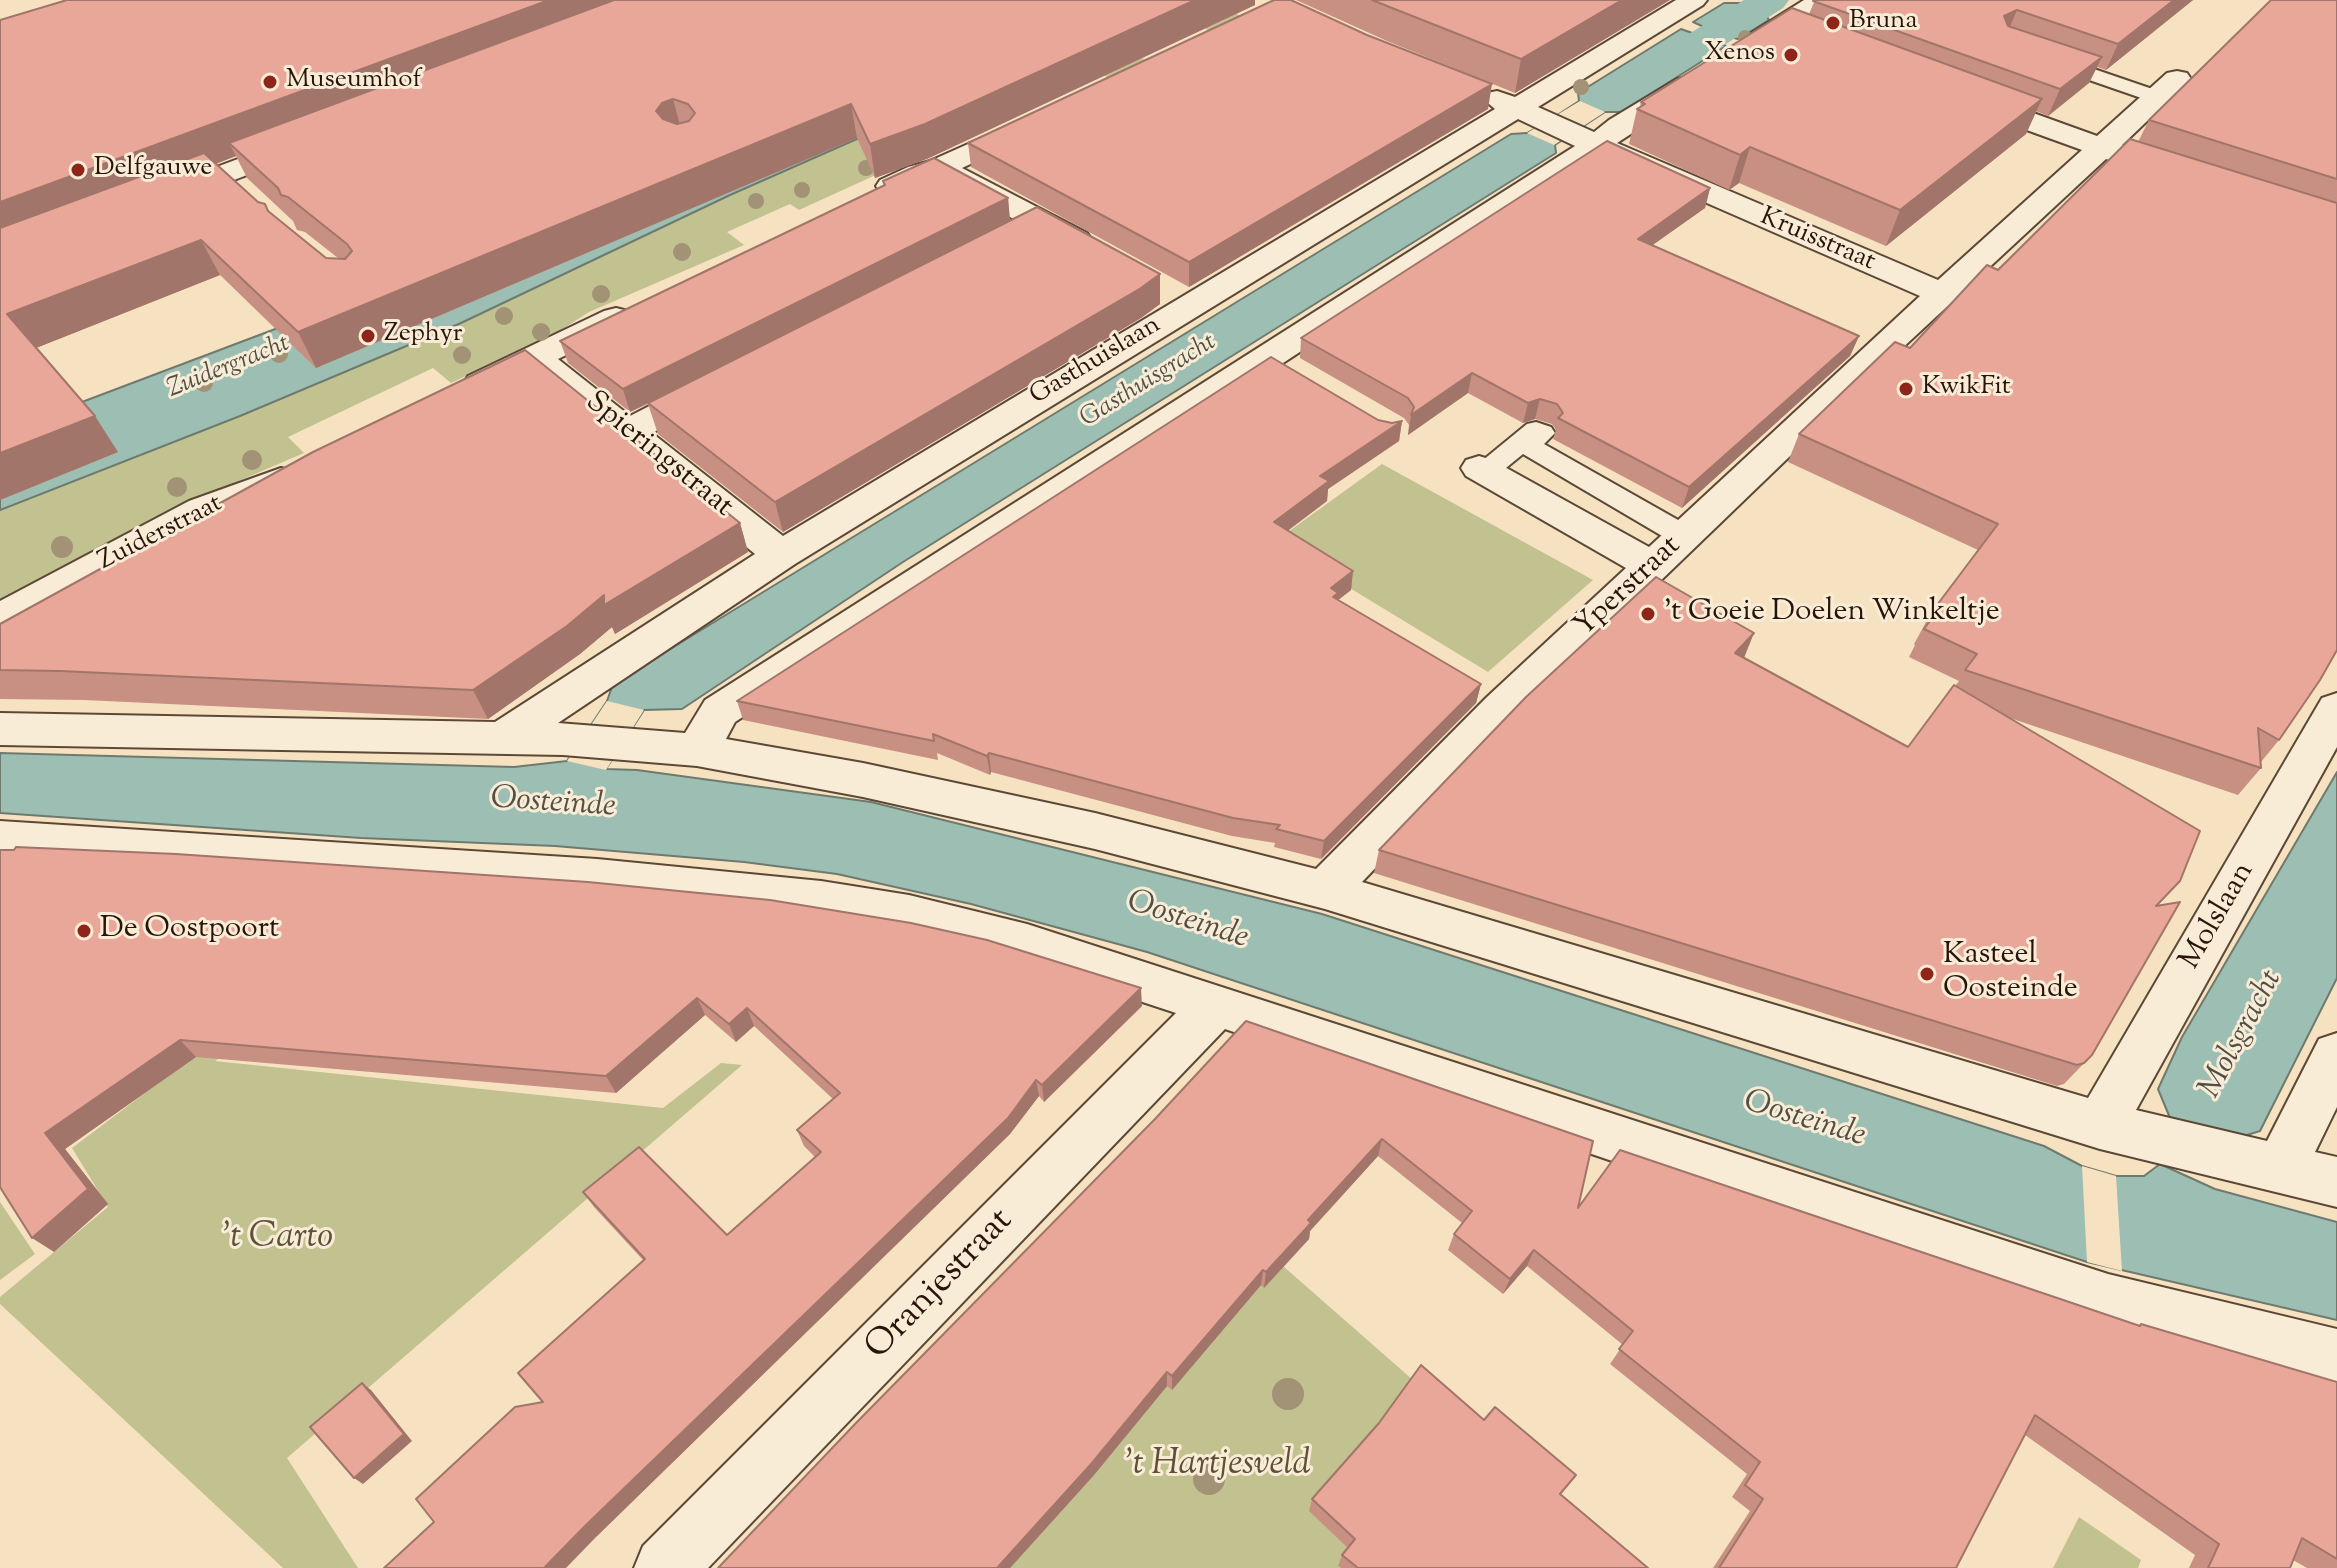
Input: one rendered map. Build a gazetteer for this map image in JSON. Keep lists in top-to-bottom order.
{
  "streets": {
    "street": [
      "Kruisstraat",
      "Gasthuislaan",
      "Spieringstraat",
      "Zuiderstraat",
      "Yperstraat",
      "Molslaan",
      "Oranjestraat"
    ]
  },
  "crossings": [
    ["Kruisstraat", "Gasthuislaan"],
    ["Kruisstraat", "Yperstraat"],
    ["Gasthuislaan", "Spieringstraat"]
  ],
  "water": [
    "Zuidergracht",
    "Gasthuisgracht",
    "Oosteinde",
    "Molsgracht"
  ],
  "parks": ["'t Carto", "'t Hartjesveld"],
  "places": [
    "Bruna",
    "Xenos",
    "Museumhof",
    "Delfgauwe",
    "Zephyr",
    "KwikFit",
    "'t Goeie Doelen Winkeltje",
    "De Oostpoort",
    "Kasteel Oosteinde"
  ]
}
